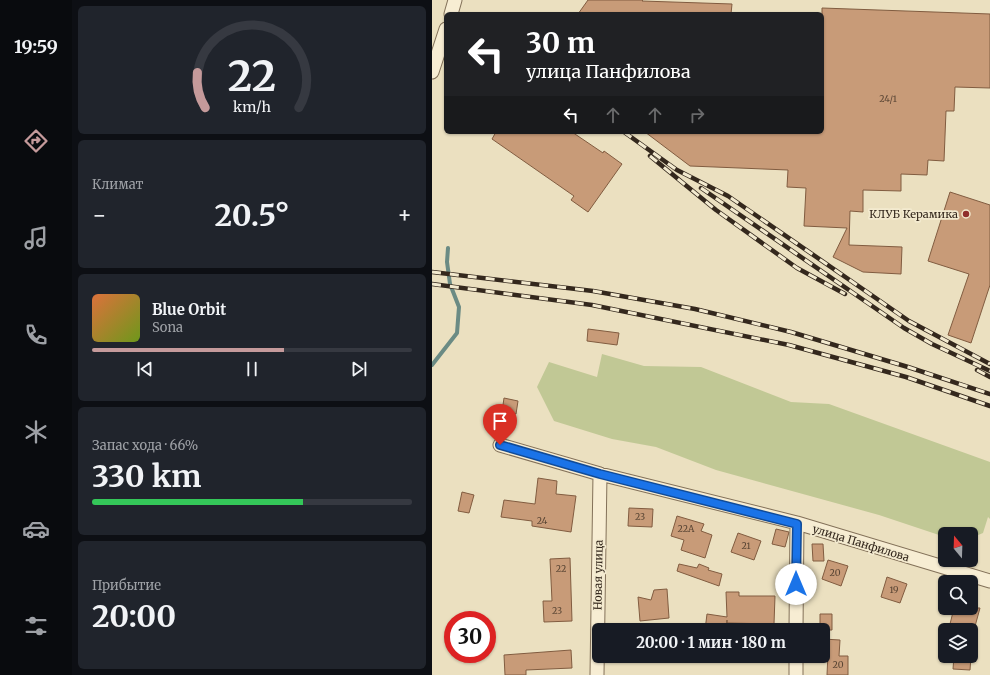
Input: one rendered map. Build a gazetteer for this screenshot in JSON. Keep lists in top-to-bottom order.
{
  "streets": {
    "street": ["улица Панфилова", "Новая улица"]
  },
  "crossings": [
    ["улица Панфилова", "Новая улица"]
  ],
  "places": ["КЛУБ Керамика"],
  "house_numbers": [
    "24/1",
    "23",
    "24",
    "22А",
    "21",
    "22",
    "20",
    "19",
    "23",
    "20"
  ],
  "north": "top",
  "page": {
    "tabs": "19:59",
    "turn": ["30 m", "улица Панфилова"],
    "tile": [
      "Климат",
      ["Запас хода · 66%", "330 km"],
      ["Прибытие", "20:00"]
    ],
    "heat": ["−", "20.5°", "+"],
    "song": ["Blue Orbit", "Sona"],
    "limit": "30",
    "trip": "20:00 · 1 мин · 180 m",
    "gauge": ["22", "km/h"]
  }
}
